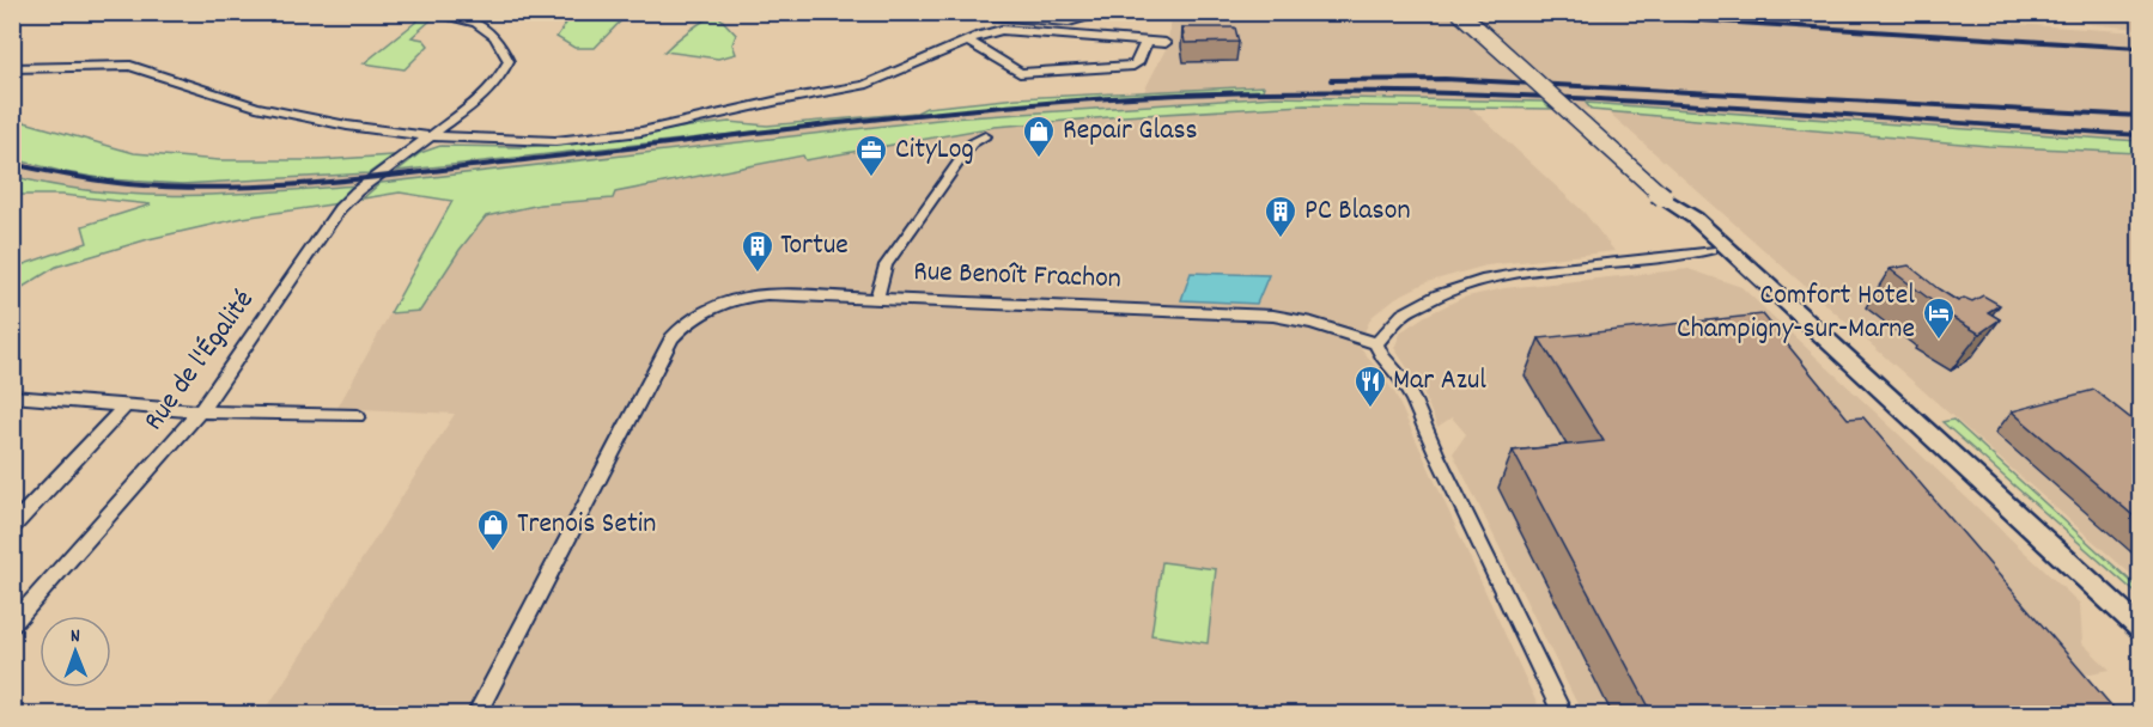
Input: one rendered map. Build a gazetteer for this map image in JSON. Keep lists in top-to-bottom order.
{
  "streets": {
    "street": ["Rue Benoît Frachon", "Rue de l'Égalité"]
  },
  "places": {
    "shop": ["Repair Glass", "Trenois Setin"],
    "office": ["CityLog"],
    "building": ["PC Blason", "Tortue"],
    "hotel": ["Comfort Hotel Champigny-sur-Marne"],
    "restaurant": ["Mar Azul"]
  },
  "north": "top"
}
